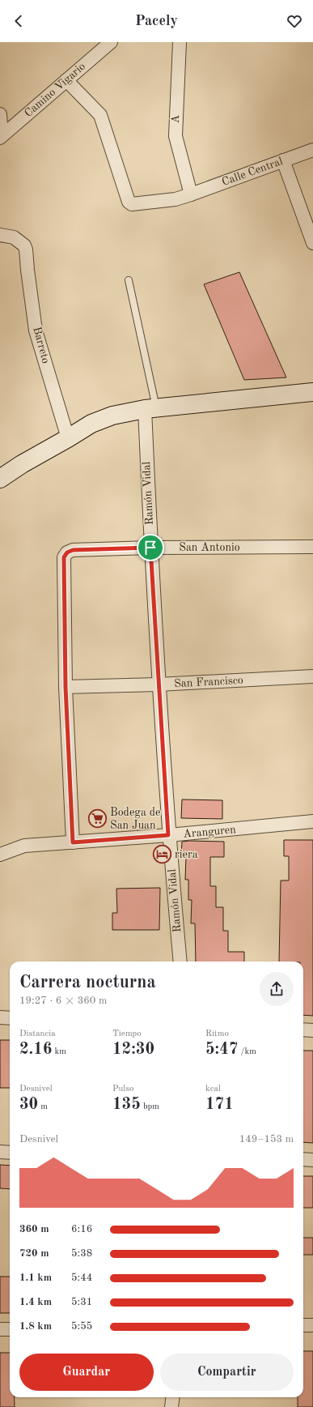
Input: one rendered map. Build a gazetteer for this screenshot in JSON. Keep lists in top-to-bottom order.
{
  "streets": {
    "street": [
      "Camino Vigario",
      "A",
      "Calle Central",
      "Barreto",
      "Ramón Vidal",
      "San Antonio",
      "San Francisco",
      "Aranguren"
    ]
  },
  "crossings": [
    ["Camino Vigario", "Calle Central"],
    ["A", "Calle Central"],
    ["Ramón Vidal", "San Antonio"],
    ["Ramón Vidal", "San Francisco"],
    ["Ramón Vidal", "Aranguren"],
    ["San Antonio", "San Francisco"]
  ],
  "places": {
    "supermarket": ["Bodega de San Juan"],
    "hotel": ["riera"]
  },
  "page": {
    "header": "Pacely",
    "heading": ["Carrera nocturna", "19:27 · 6 × 360 m"],
    "stats": [
      ["Distancia", "2.16 km"],
      ["Tiempo", "12:30"],
      ["Ritmo", "5:47 /km"],
      ["Desnivel", "30 m"],
      ["Pulso", "135 bpm"],
      ["kcal", "171"]
    ],
    "chart": ["Desnivel", "149–153 m"],
    "list": [
      {
        "name": "360 m",
        "note": "6:16"
      },
      {
        "name": "720 m",
        "note": "5:38"
      },
      {
        "name": "1.1 km",
        "note": "5:44"
      },
      {
        "name": "1.4 km",
        "note": "5:31"
      },
      {
        "name": "1.8 km",
        "note": "5:55"
      }
    ],
    "buttons": ["Guardar", "Compartir"]
  }
}
